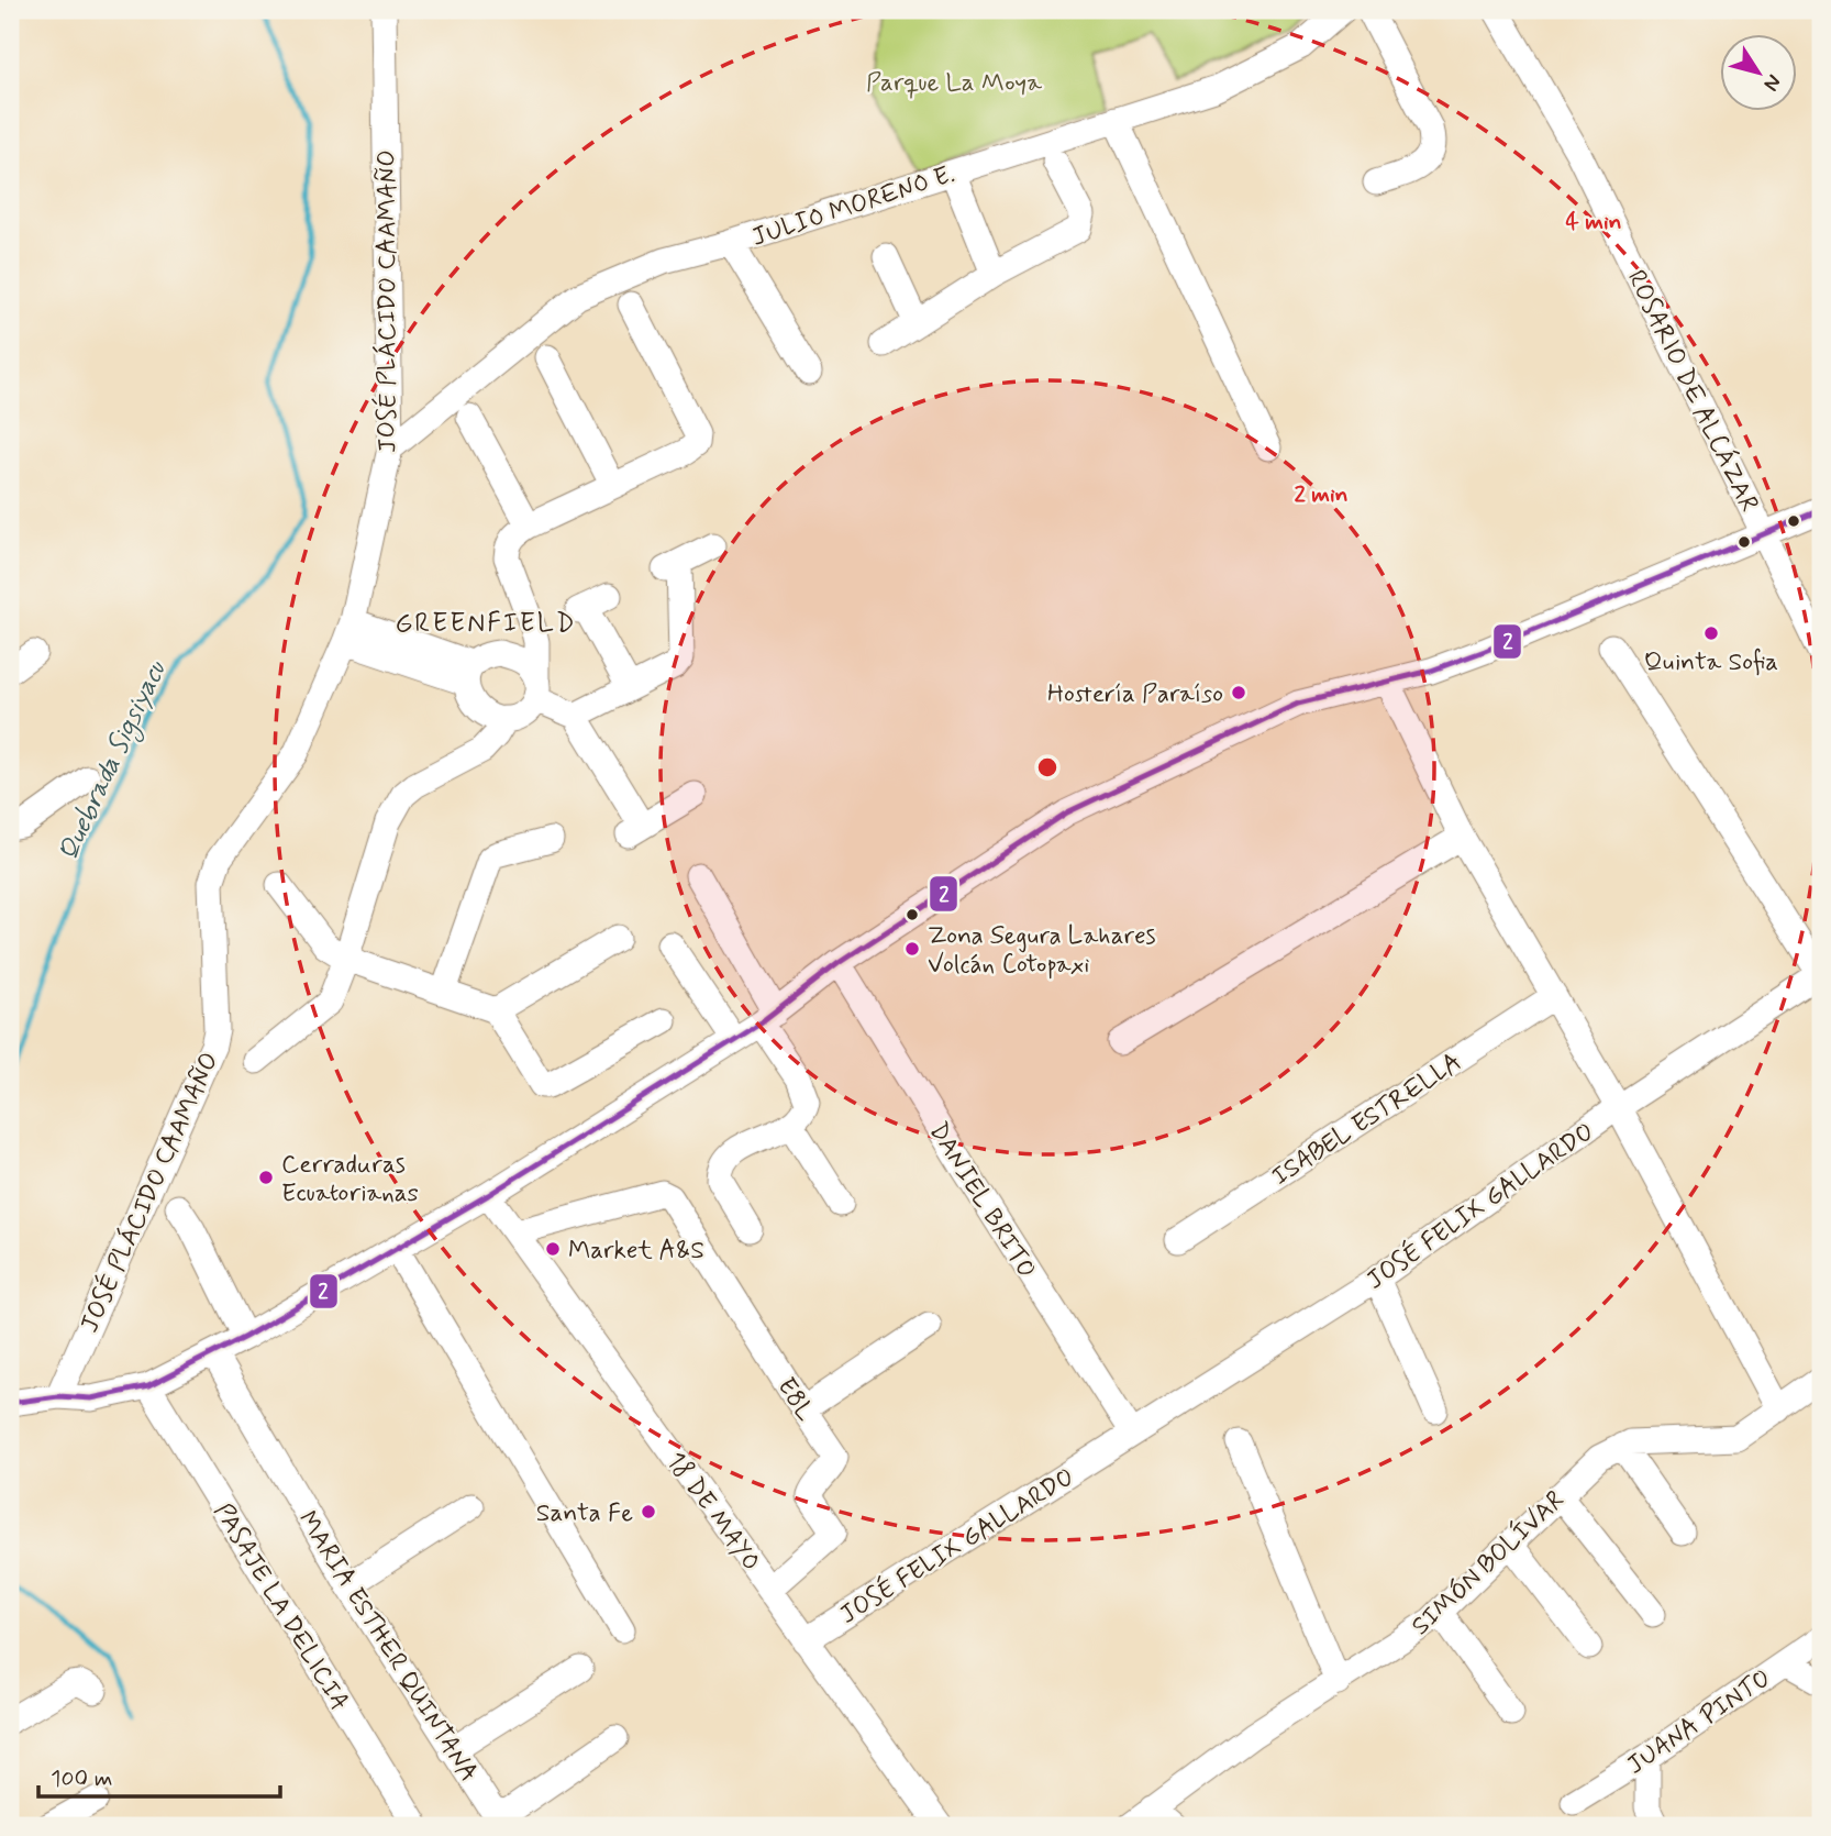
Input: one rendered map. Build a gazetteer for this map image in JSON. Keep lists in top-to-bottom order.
{
  "streets": {
    "street": [
      "JULIO MORENO E.",
      "JOSÉ PLÁCIDO CAAMAÑO",
      "ROSARIO DE ALCÁZAR",
      "ISABEL ESTRELLA",
      "DANIEL BRITO",
      "JOSÉ FELIX GALLARDO",
      "E8L",
      "18 DE MAYO",
      "SIMÓN BOLÍVAR",
      "PASAJE LA DELICIA",
      "MARIA ESTHER QUINTANA",
      "JUANA PINTO"
    ]
  },
  "crossings": [
    ["JULIO MORENO E.", "JOSÉ PLÁCIDO CAAMAÑO"],
    ["DANIEL BRITO", "JOSÉ FELIX GALLARDO"],
    ["JOSÉ FELIX GALLARDO", "18 DE MAYO"],
    ["E8L", "18 DE MAYO"]
  ],
  "districts": ["GREENFIELD"],
  "water": ["Quebrada Sigsiyacu"],
  "parks": ["Parque La Moya"],
  "places": [
    "Quinta Sofia",
    "Hostería Paraíso",
    "Zona Segura Lahares Volcán Cotopaxi",
    "Cerraduras Ecuatorianas",
    "Market A&S",
    "Santa Fe"
  ],
  "lines": ["transit line 2"],
  "scale_bar": "100 m",
  "north": "bottom right",
  "rings": ["4 min", "2 min"]
}
